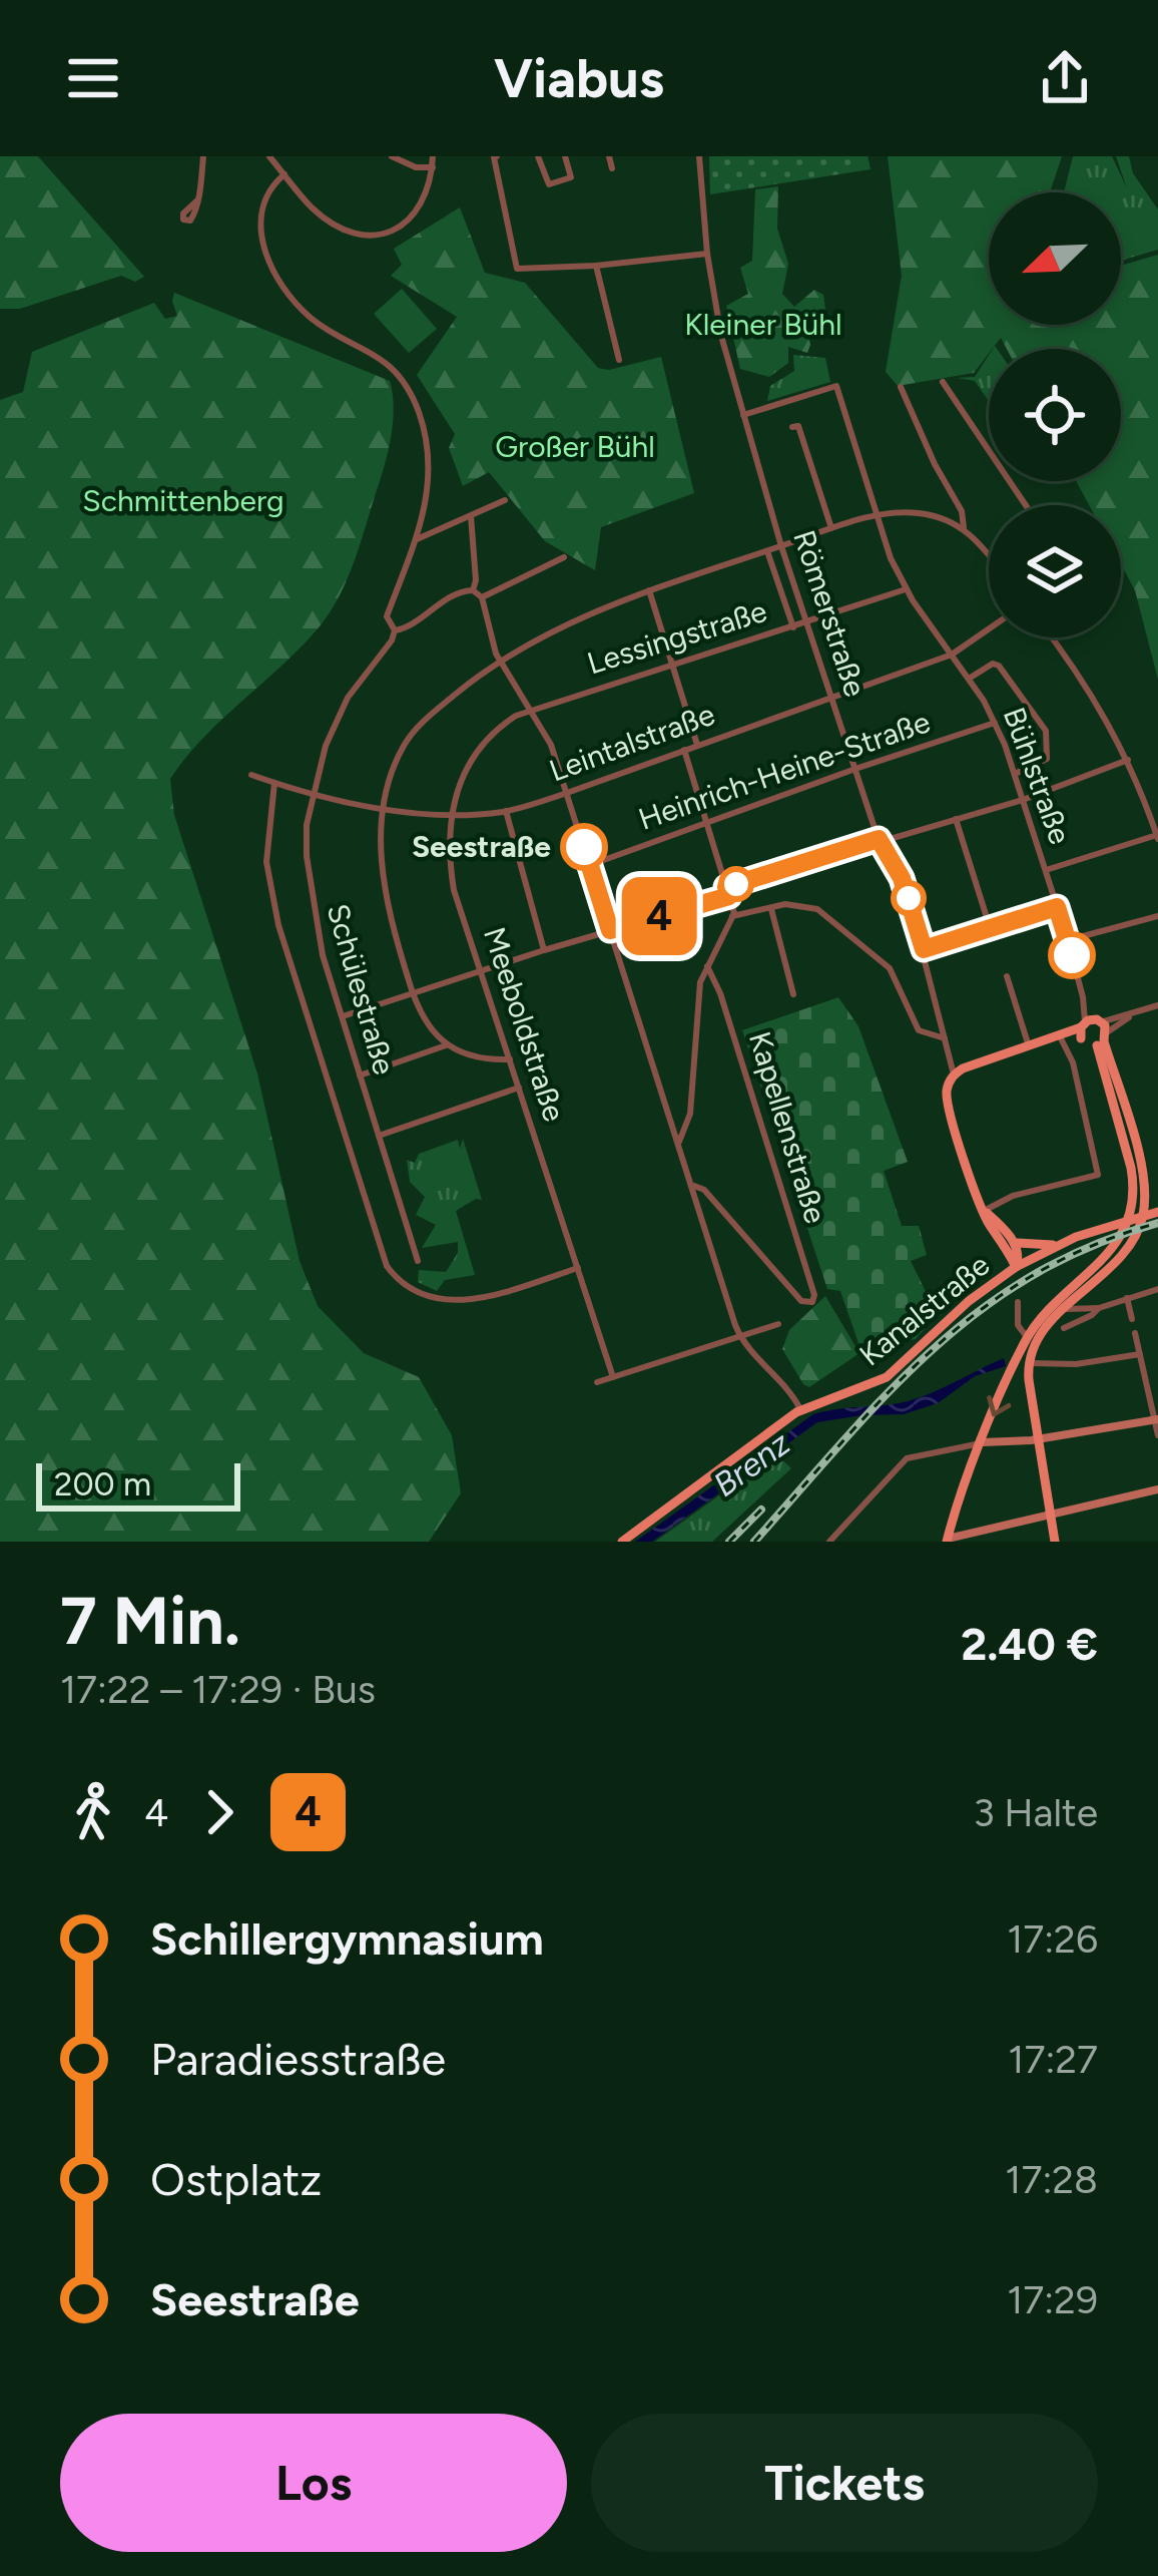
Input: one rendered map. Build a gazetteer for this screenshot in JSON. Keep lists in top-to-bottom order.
{
  "streets": {
    "main road": ["Kanalstraße"],
    "street": [
      "Römerstraße",
      "Lessingstraße",
      "Leintalstraße",
      "Heinrich-Heine-Straße",
      "Bühlstraße",
      "Schülestraße",
      "Meeboldstraße",
      "Kapellenstraße"
    ]
  },
  "crossings": [
    ["Römerstraße", "Lessingstraße"],
    ["Römerstraße", "Leintalstraße"],
    ["Römerstraße", "Heinrich-Heine-Straße"],
    ["Römerstraße", "Bühlstraße"],
    ["Lessingstraße", "Bühlstraße"],
    ["Lessingstraße", "Meeboldstraße"],
    ["Leintalstraße", "Bühlstraße"],
    ["Leintalstraße", "Schülestraße"],
    ["Leintalstraße", "Meeboldstraße"],
    ["Heinrich-Heine-Straße", "Bühlstraße"]
  ],
  "water": ["Brenz"],
  "parks": ["Kleiner Bühl", "Großer Bühl", "Schmittenberg"],
  "places": ["Seestraße"],
  "lines": ["bus line 4"],
  "scale_bar": "200 m",
  "north": "bottom left",
  "page": {
    "header": "Viabus",
    "on_map": "4",
    "scale": "200 m",
    "heading": ["7 Min.", "17:22 – 17:29 · Bus", "2.40 €"],
    "legs": ["4", "4", "3 Halte"],
    "list": [
      {
        "name": "Schillergymnasium",
        "value": "17:26"
      },
      {
        "name": "Paradiesstraße",
        "value": "17:27"
      },
      {
        "name": "Ostplatz",
        "value": "17:28"
      },
      {
        "name": "Seestraße",
        "value": "17:29"
      }
    ],
    "buttons": ["Los", "Tickets"]
  }
}
